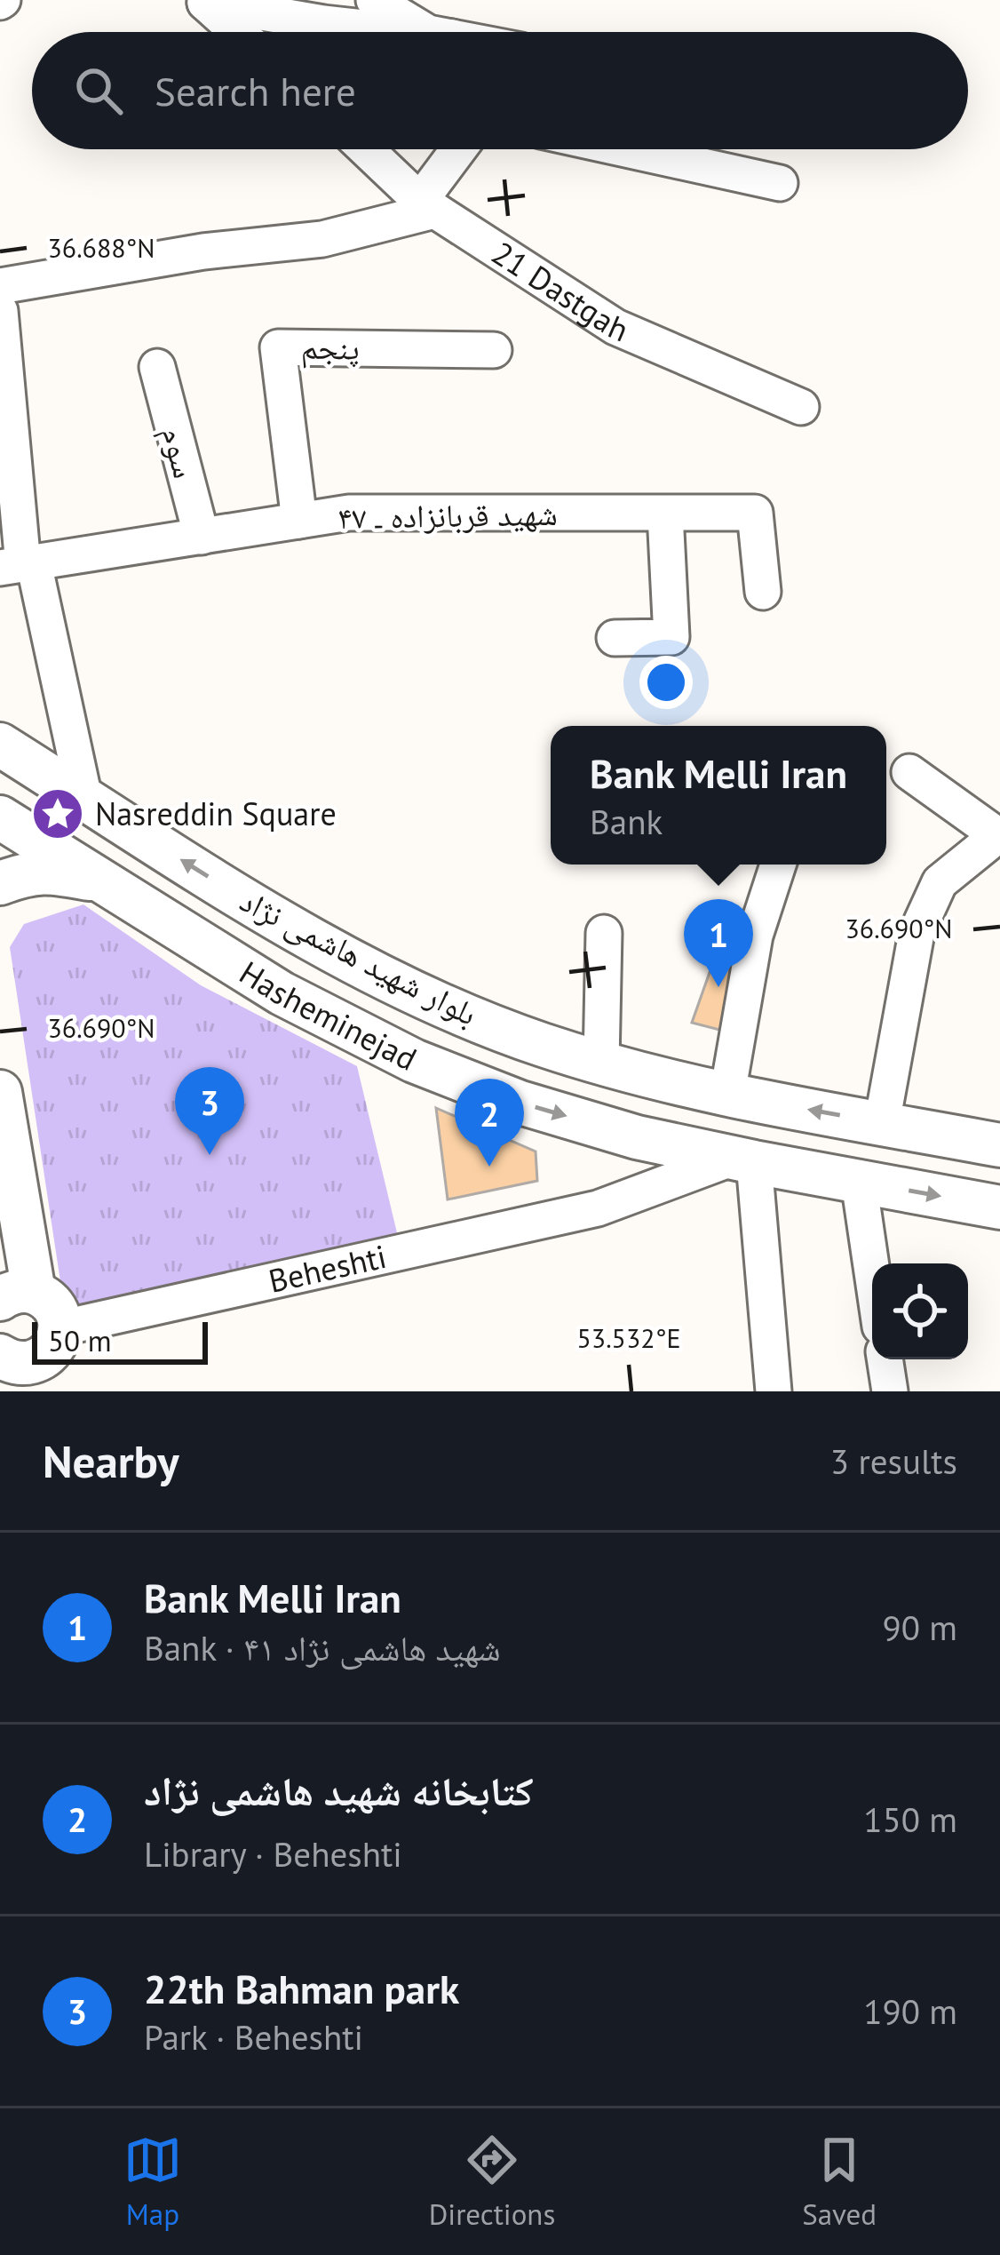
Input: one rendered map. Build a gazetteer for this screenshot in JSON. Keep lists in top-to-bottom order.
{
  "streets": {
    "main road": ["بلوار شهید هاشمی نژاد", "Hasheminejad"],
    "street": [
      "21 Dastgah",
      "پنجم",
      "سوم",
      "شهید قربانزاده ـ ۴۷",
      "Beheshti"
    ]
  },
  "crossings": [
    ["پنجم", "شهید قربانزاده ـ ۴۷"],
    ["سوم", "شهید قربانزاده ـ ۴۷"],
    ["Hasheminejad", "Beheshti"]
  ],
  "one_way": ["بلوار شهید هاشمی نژاد", "Hasheminejad"],
  "places": {
    "place": ["Nasreddin Square"]
  },
  "scale_bar": "50 m",
  "page": {
    "search": "Search here",
    "popup": ["Bank Melli Iran", "Bank"],
    "pins": ["1", "3", "2"],
    "scale": "50 m",
    "heading": ["Nearby", "3 results"],
    "list": [
      {
        "mark": "1",
        "name": "Bank Melli Iran",
        "note": "Bank · شهید هاشمی نژاد ۴۱",
        "value": "90 m"
      },
      {
        "mark": "2",
        "name": "کتابخانه شهید هاشمی نژاد",
        "note": "Library · Beheshti",
        "value": "150 m"
      },
      {
        "mark": "3",
        "name": "22th Bahman park",
        "note": "Park · Beheshti",
        "value": "190 m"
      }
    ],
    "nav": ["Map", "Directions", "Saved"]
  },
  "coordinates": ["36.688°N", "36.690°N", "53.532°E"]
}
